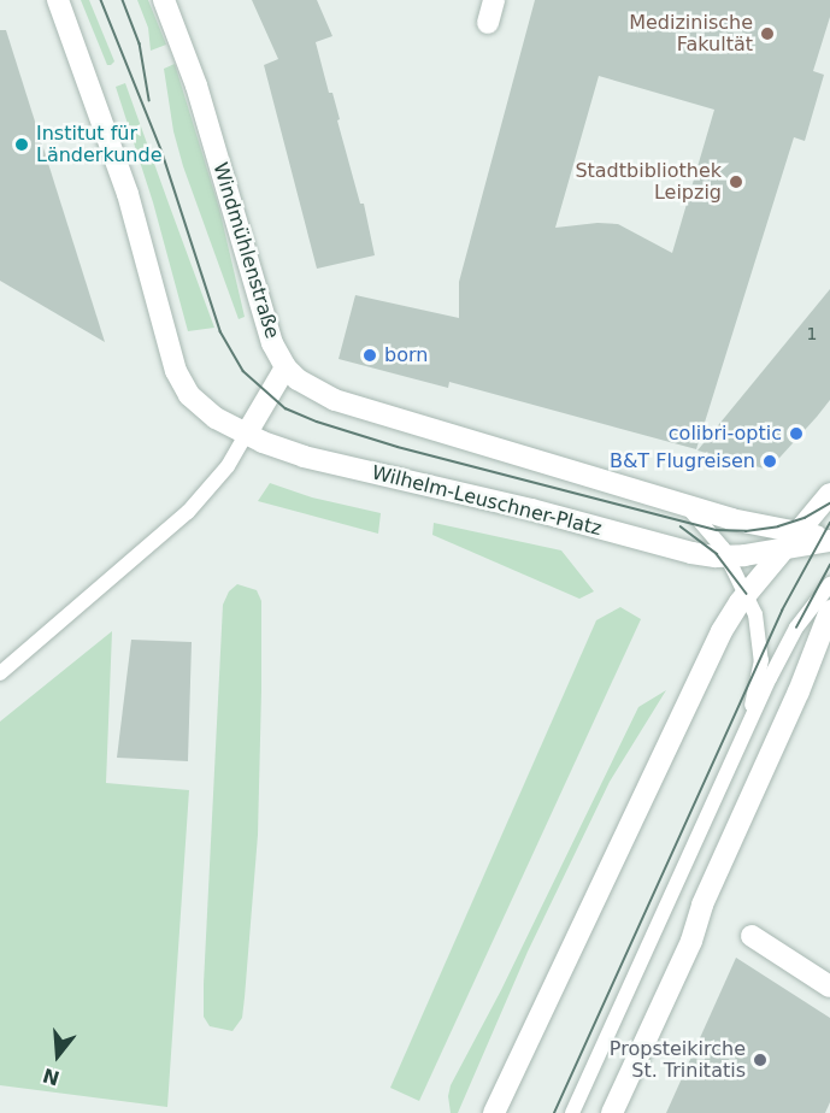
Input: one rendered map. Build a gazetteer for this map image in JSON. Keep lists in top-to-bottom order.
{
  "streets": {
    "street": ["Windmühlenstraße", "Wilhelm-Leuschner-Platz"]
  },
  "crossings": [
    ["Windmühlenstraße", "Wilhelm-Leuschner-Platz"]
  ],
  "places": [
    "Medizinische Fakultät",
    "Institut für Länderkunde",
    "Stadtbibliothek Leipzig",
    "born",
    "colibri-optic",
    "B&T Flugreisen",
    "Propsteikirche St. Trinitatis"
  ],
  "house_numbers": ["1"],
  "north": "bottom"
}
